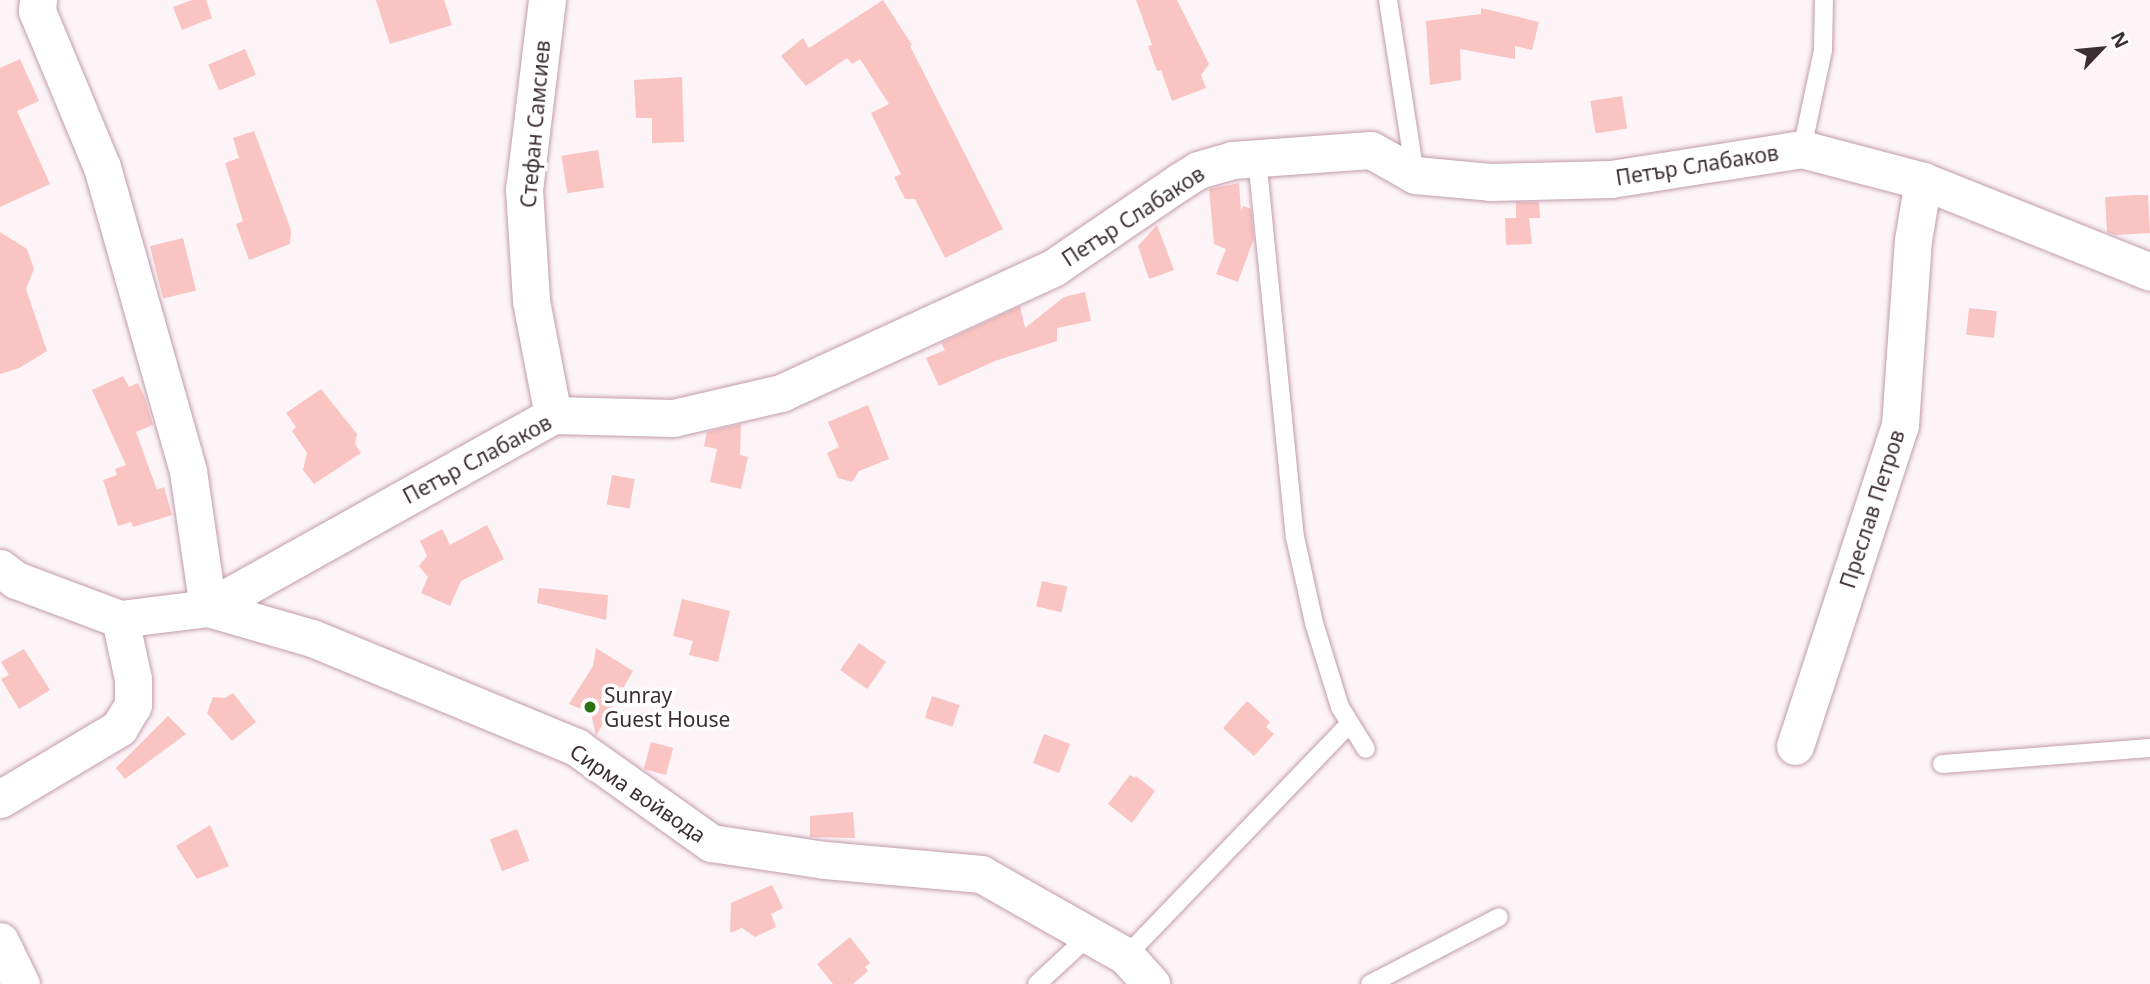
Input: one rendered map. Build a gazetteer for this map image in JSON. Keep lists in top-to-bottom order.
{
  "streets": {
    "street": [
      "Стефан Самсиев",
      "Петър Слабаков",
      "Преслав Петров",
      "Сирма войвода"
    ]
  },
  "crossings": [
    ["Стефан Самсиев", "Петър Слабаков"],
    ["Петър Слабаков", "Преслав Петров"],
    ["Петър Слабаков", "Сирма войвода"]
  ],
  "places": ["Sunray Guest House"],
  "north": "top right"
}
